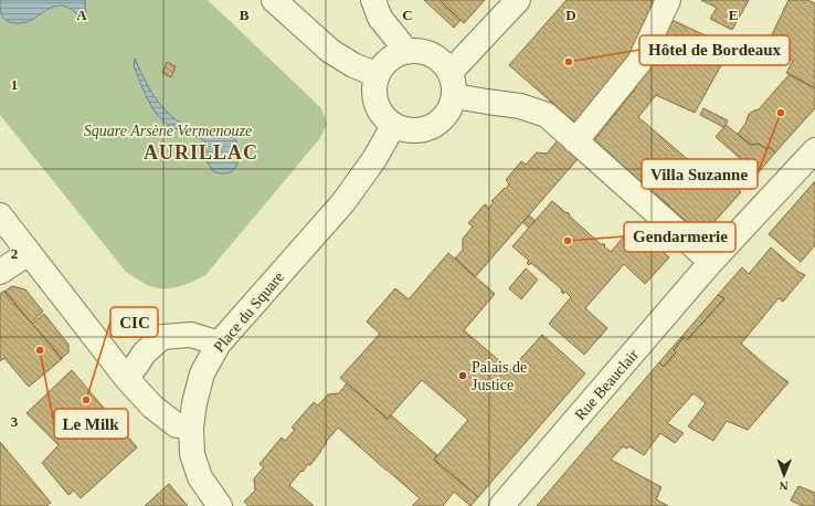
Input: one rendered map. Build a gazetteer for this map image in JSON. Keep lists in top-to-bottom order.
{
  "streets": {
    "street": ["Place du Square", "Rue Beauclair"]
  },
  "districts": ["AURILLAC"],
  "parks": ["Square Arsène Vermenouze"],
  "places": [
    "Hôtel de Bordeaux",
    "Villa Suzanne",
    "Gendarmerie",
    "Le Milk",
    "Palais de Justice",
    "CIC"
  ],
  "north": "bottom",
  "grid": {
    "columns": [
      "A",
      "B",
      "C",
      "D",
      "E"
    ],
    "rows": ["1", "2", "3"]
  }
}
